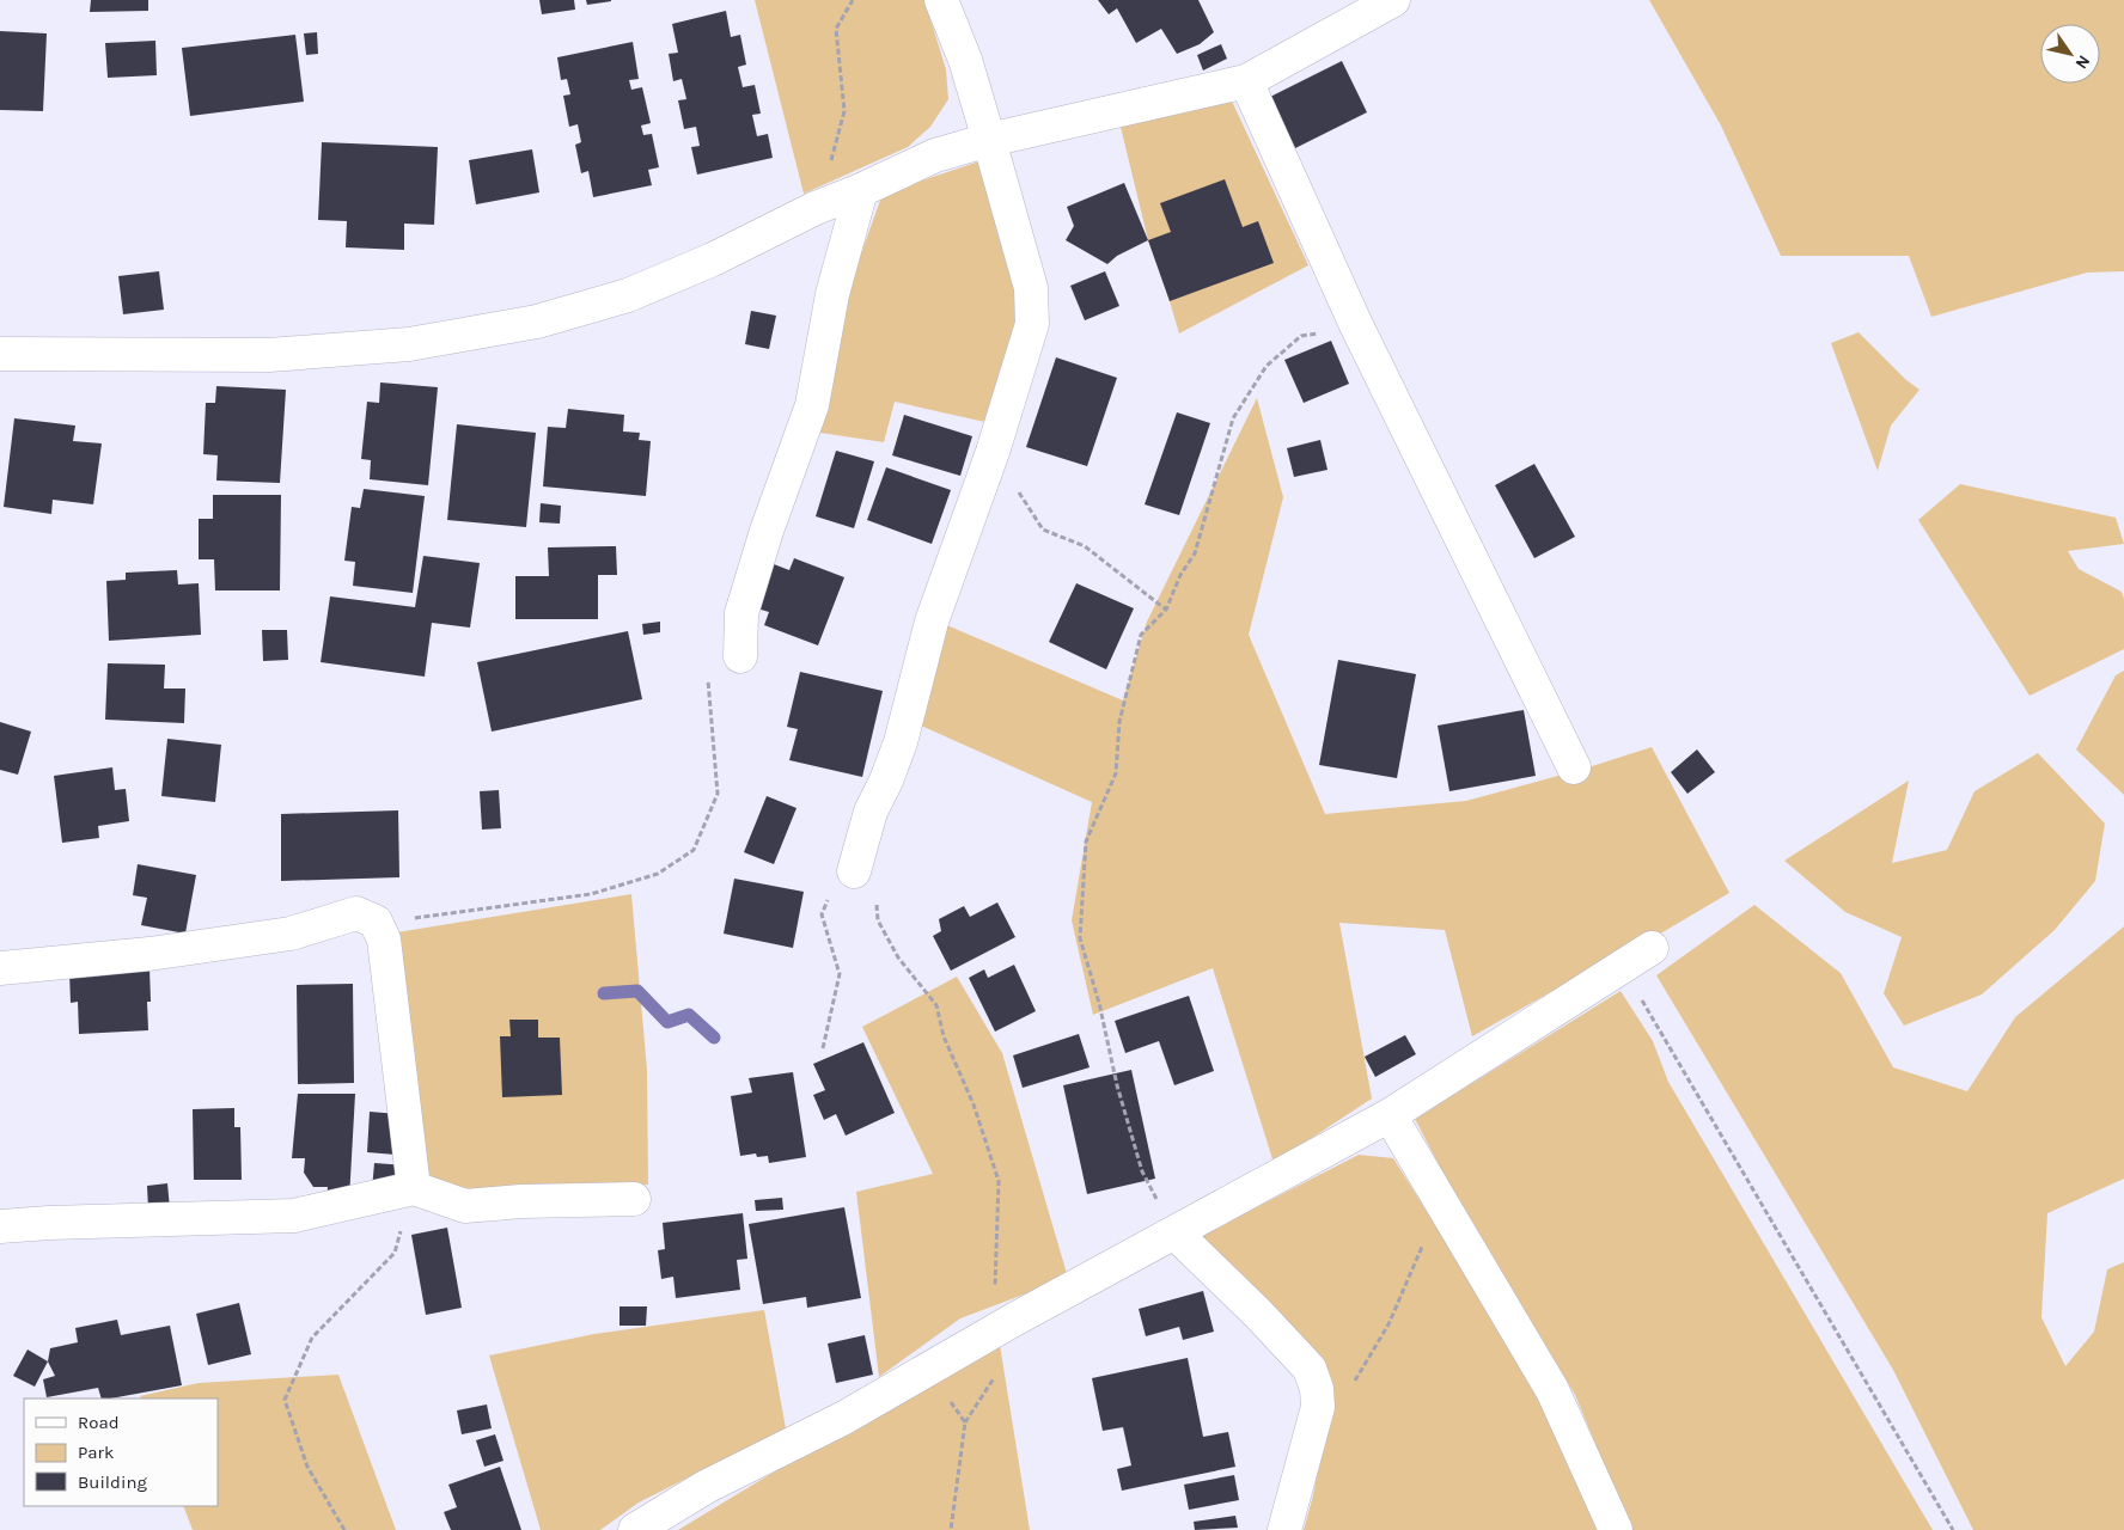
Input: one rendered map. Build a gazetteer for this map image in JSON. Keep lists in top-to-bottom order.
{
  "legend": ["Road", "Park", "Building"],
  "north": "bottom right"
}
